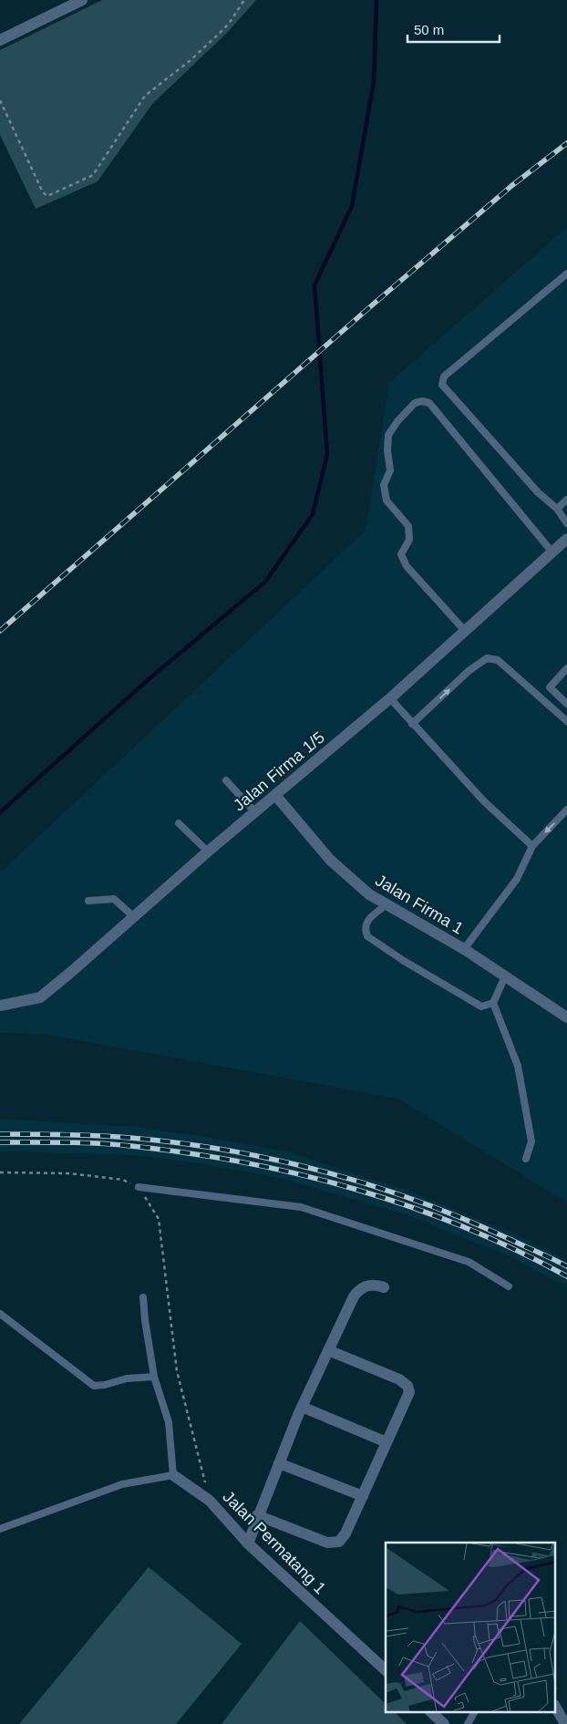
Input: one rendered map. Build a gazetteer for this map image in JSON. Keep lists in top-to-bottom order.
{
  "streets": {
    "street": ["Jalan Firma 1/5", "Jalan Firma 1", "Jalan Permatang 1"]
  },
  "crossings": [
    ["Jalan Firma 1/5", "Jalan Firma 1"]
  ],
  "scale_bar": "50 m"
}
